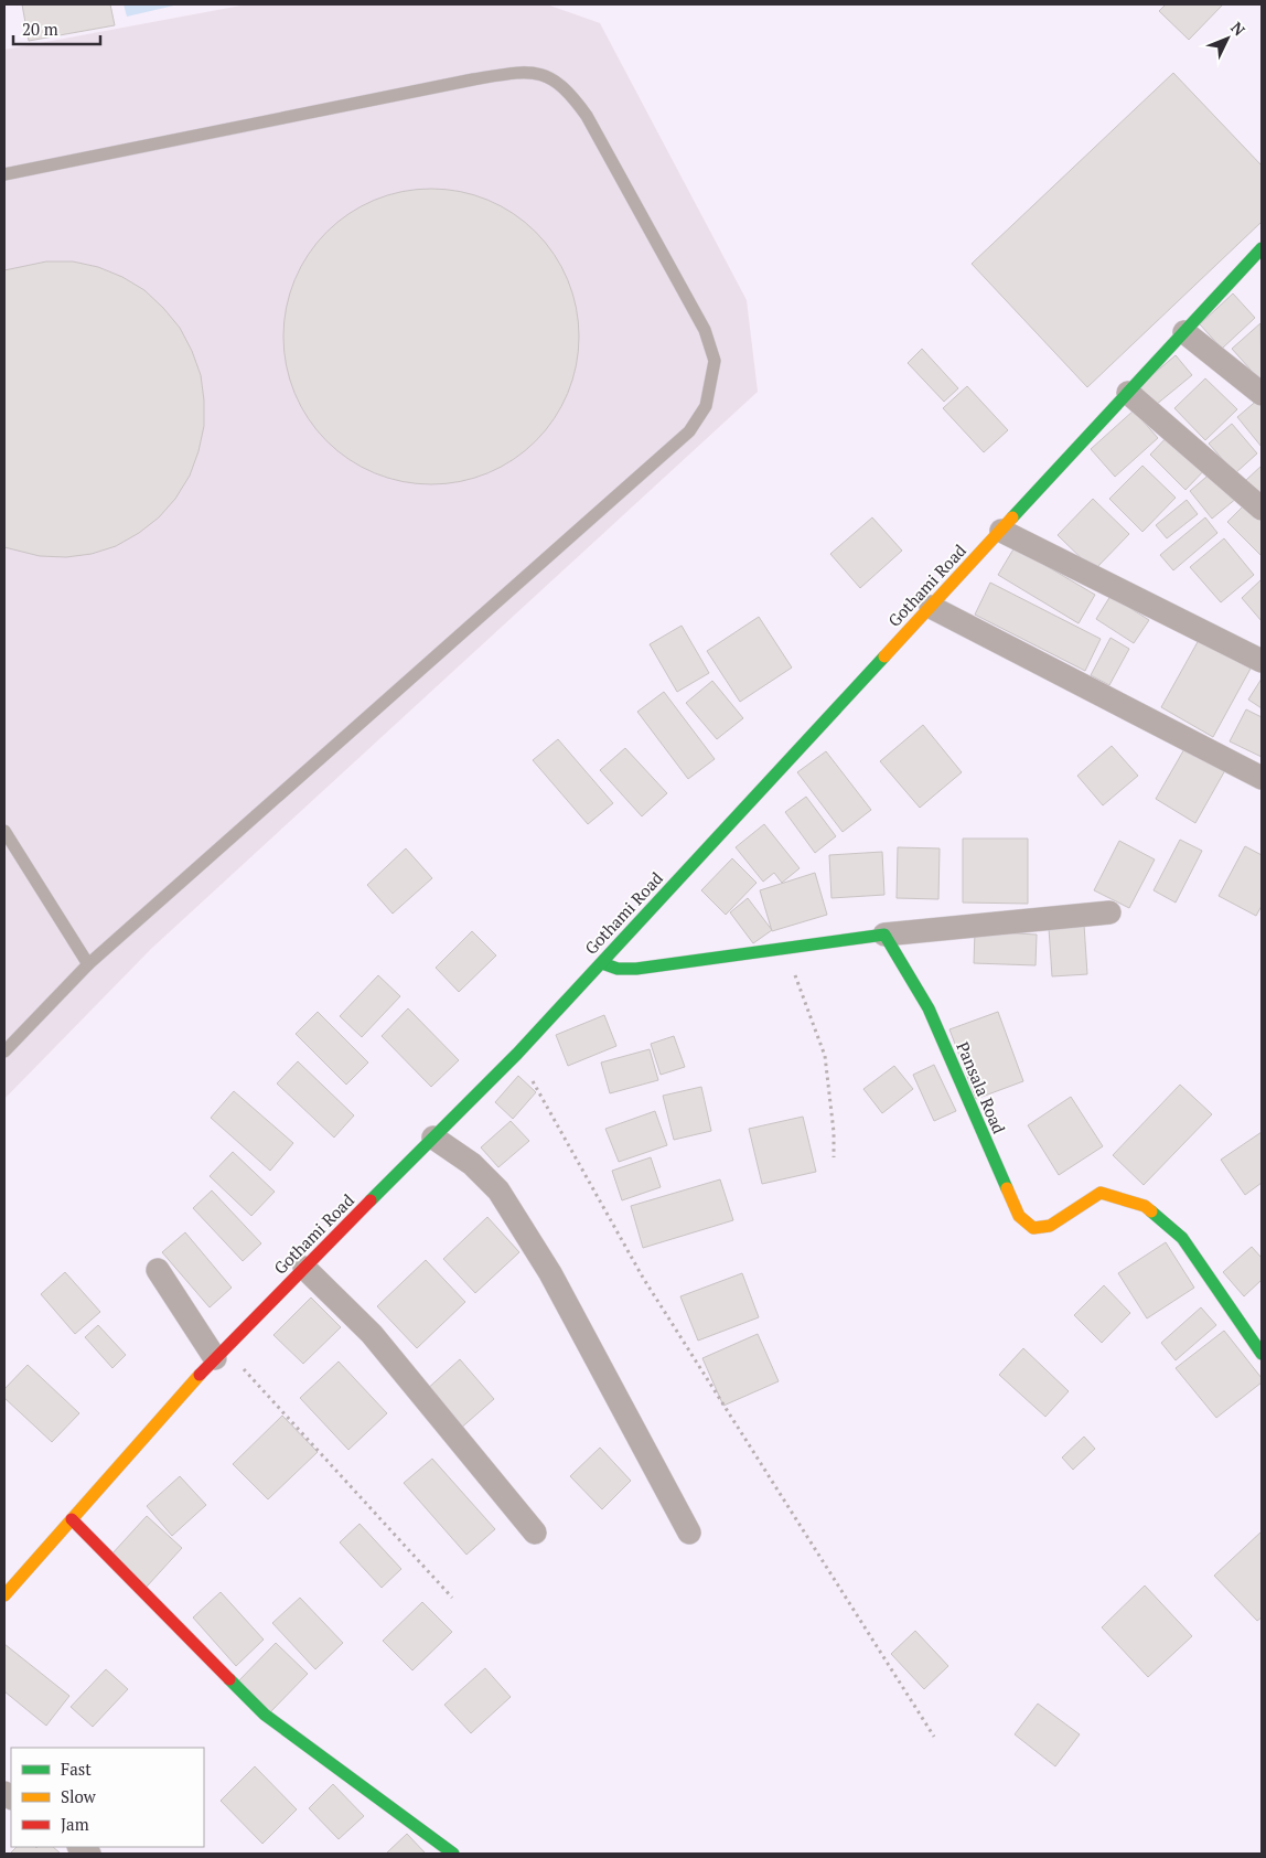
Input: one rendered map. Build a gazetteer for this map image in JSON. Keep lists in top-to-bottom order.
{
  "streets": {
    "street": ["Gothami Road", "Pansala Road"]
  },
  "legend": ["Fast", "Slow", "Jam"],
  "scale_bar": "20 m",
  "north": "top right"
}
